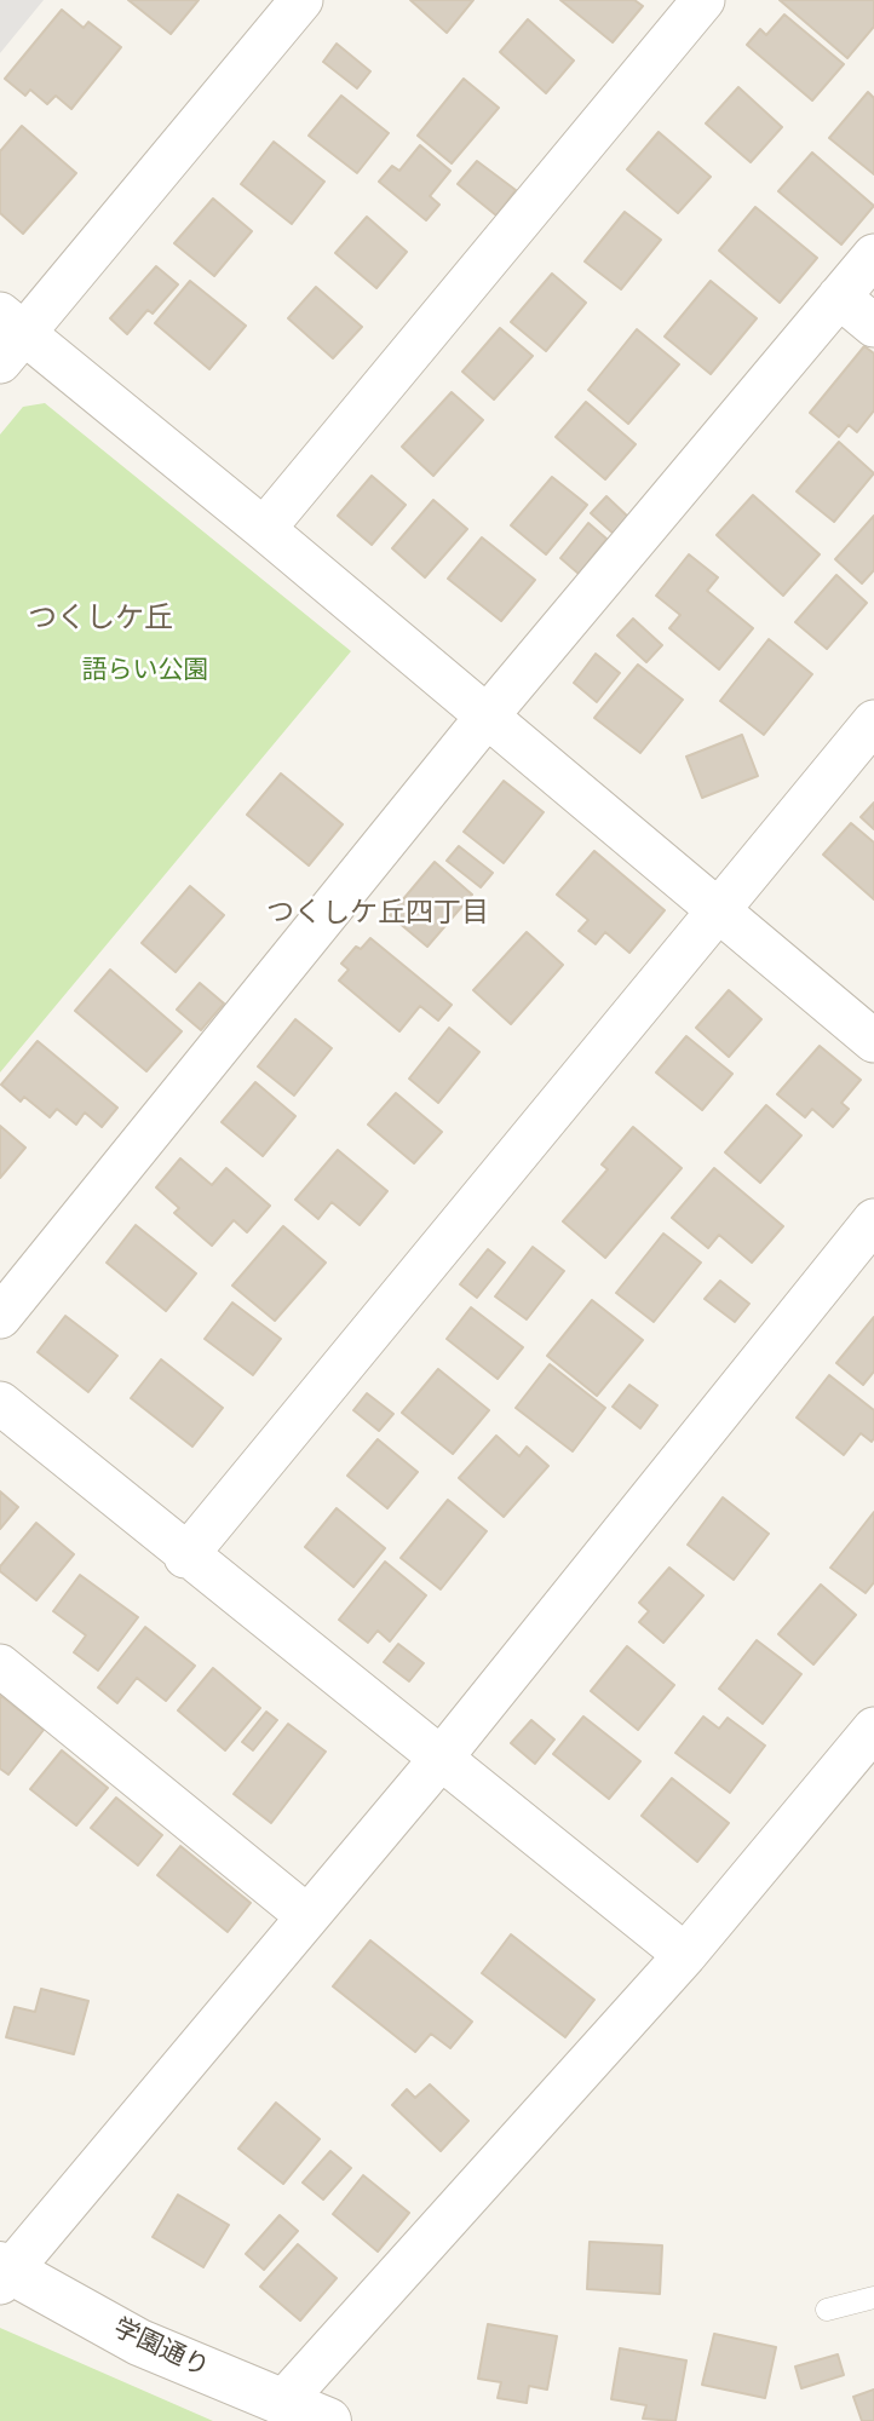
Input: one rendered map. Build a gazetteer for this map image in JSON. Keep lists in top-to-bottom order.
{
  "streets": {
    "street": ["学園通り"]
  },
  "districts": ["つくしケ丘", "つくしケ丘四丁目"],
  "parks": ["語らい公園"]
}
